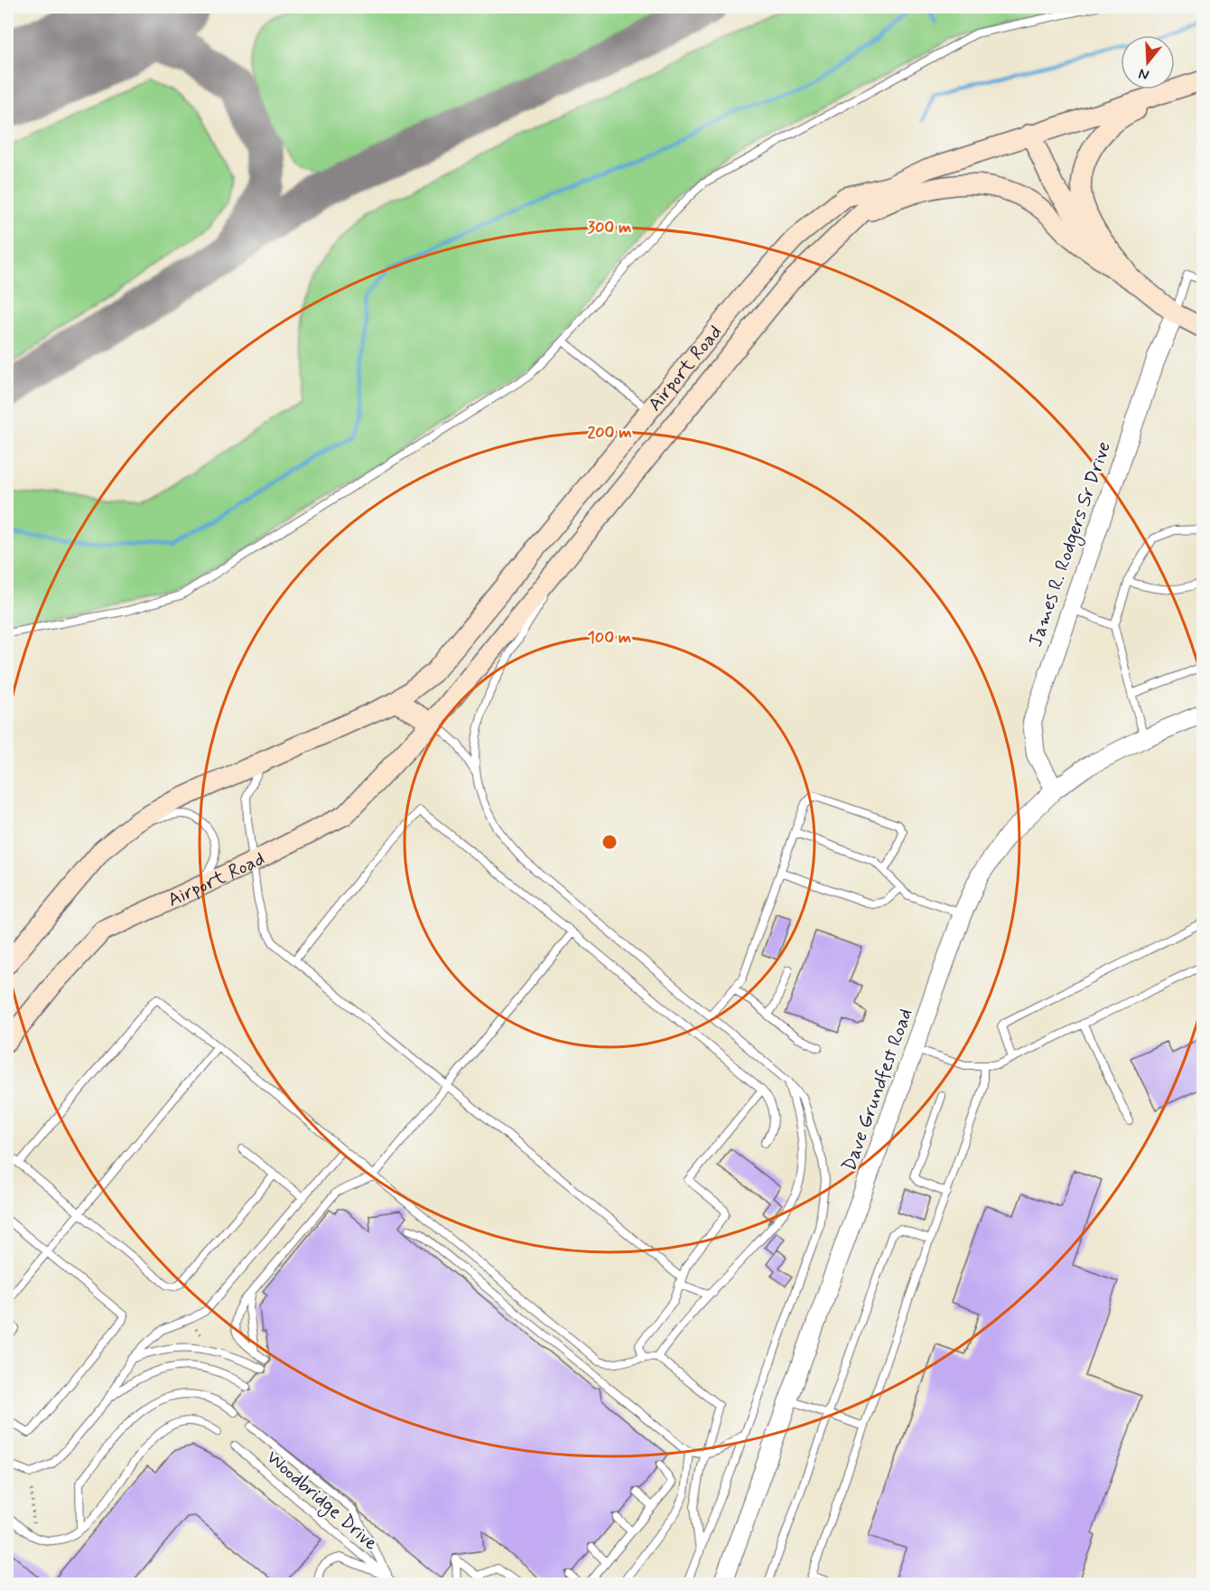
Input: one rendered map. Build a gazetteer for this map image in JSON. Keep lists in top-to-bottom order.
{
  "streets": {
    "main road": ["Airport Road"],
    "street": ["James R. Rodgers Sr Drive", "Dave Grundfest Road"],
    "lane": ["Woodbridge Drive"]
  },
  "crossings": [
    ["James R. Rodgers Sr Drive", "Dave Grundfest Road"]
  ],
  "north": "bottom",
  "rings": ["300 m", "200 m", "100 m"]
}
